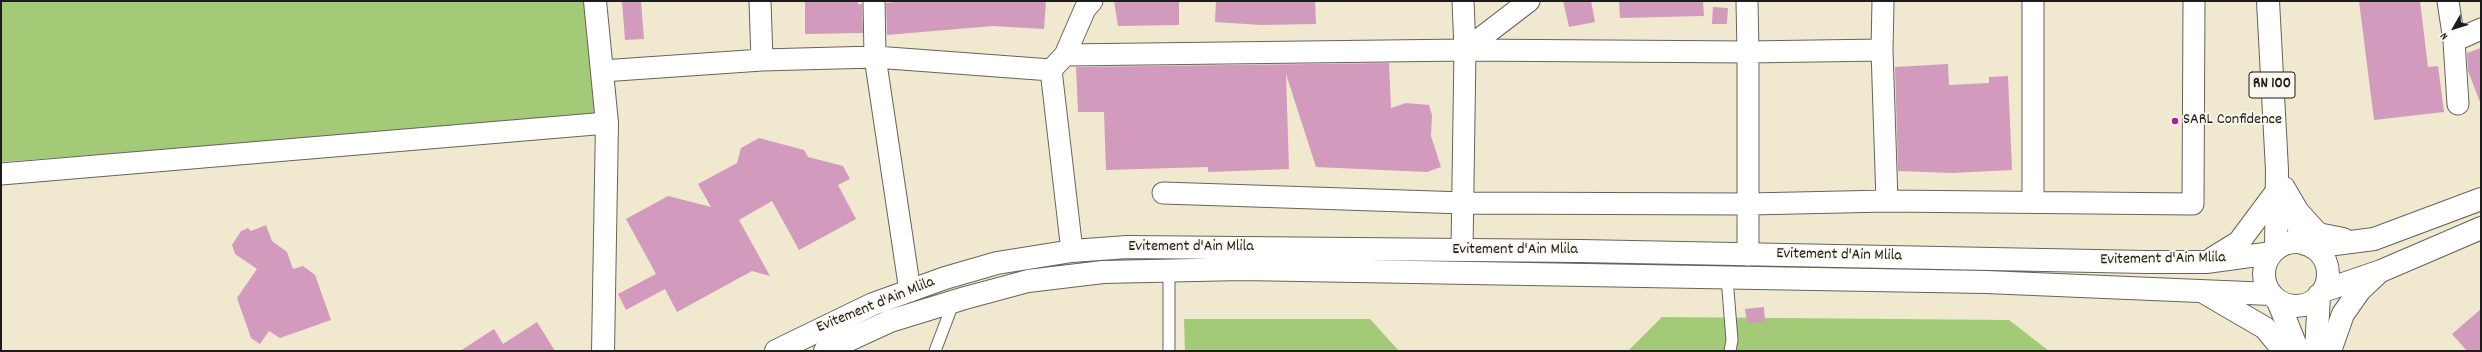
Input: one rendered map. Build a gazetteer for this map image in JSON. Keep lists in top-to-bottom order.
{
  "streets": {
    "main road": ["RN 100", "Evitement d'Ain Mlila"]
  },
  "crossings": [
    ["RN 100", "Evitement d'Ain Mlila"]
  ],
  "places": ["SARL Confidence"],
  "north": "bottom left"
}
